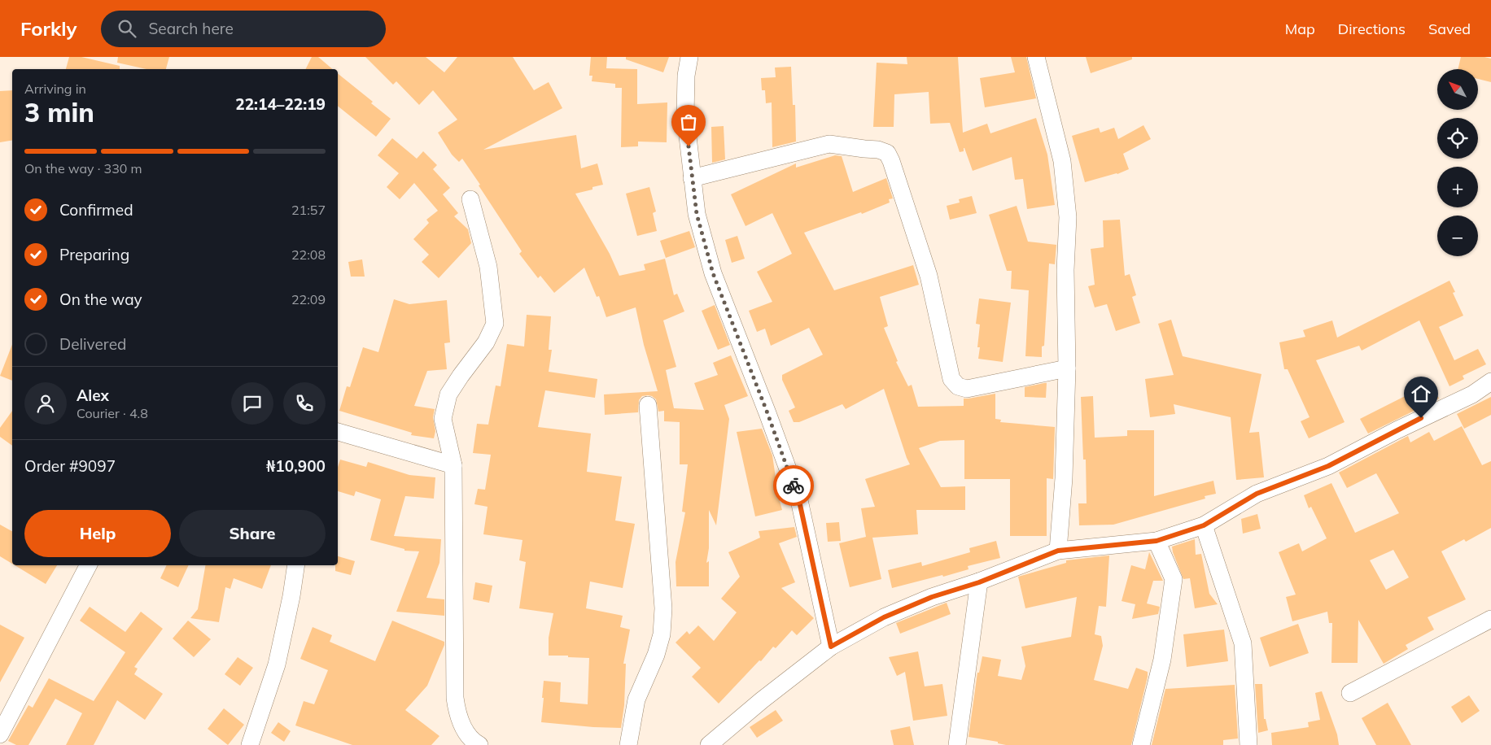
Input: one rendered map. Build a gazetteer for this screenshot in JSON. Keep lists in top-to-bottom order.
{
  "north": "top left",
  "page": {
    "header": "Forkly",
    "search": "Search here",
    "nav": ["Map", "Directions", "Saved"],
    "map_buttons": ["+", "−"],
    "heading": ["3 min", "Arriving in", "22:14–22:19"],
    "panel": [
      "Alex",
      "Courier · 4.8",
      "Order #9097",
      "₦10,900"
    ],
    "bar": "On the way · 330 m",
    "list": [
      ["Confirmed", "21:57"],
      ["Preparing", "22:08"],
      ["On the way", "22:09"],
      "Delivered"
    ],
    "buttons": ["Help", "Share"]
  }
}
